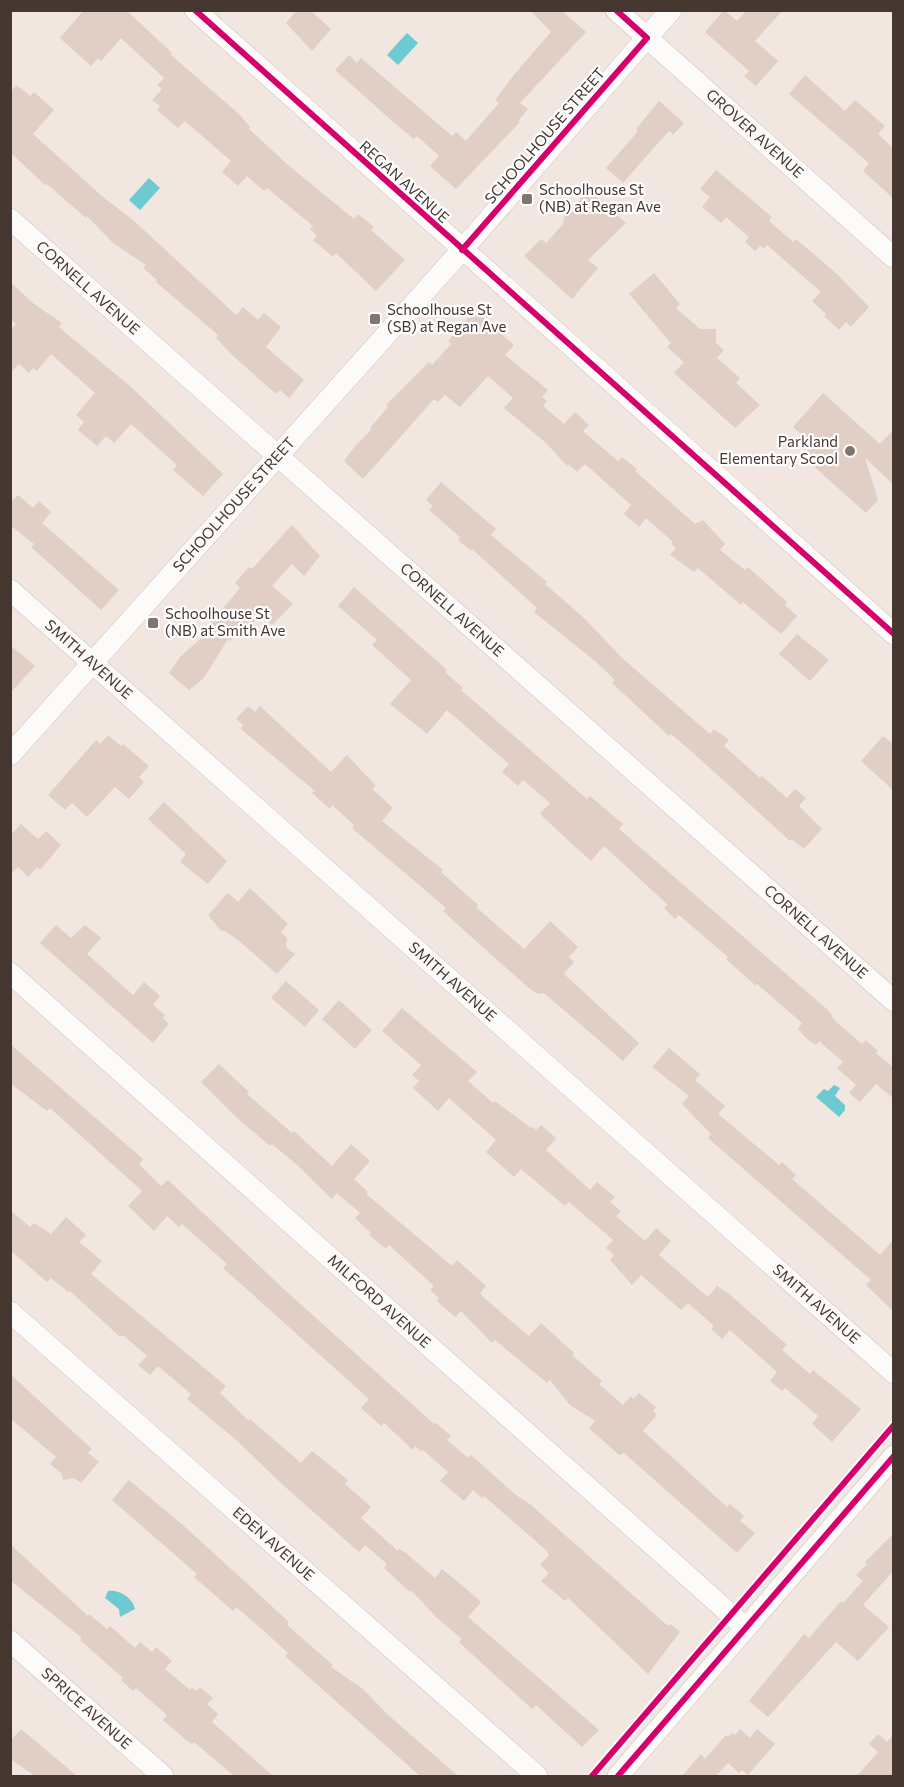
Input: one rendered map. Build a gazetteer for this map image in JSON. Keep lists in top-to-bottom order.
{
  "streets": {
    "street": [
      "GROVER AVENUE",
      "SCHOOLHOUSE STREET",
      "REGAN AVENUE",
      "CORNELL AVENUE",
      "SMITH AVENUE",
      "MILFORD AVENUE",
      "EDEN AVENUE",
      "SPRICE AVENUE"
    ]
  },
  "crossings": [
    ["GROVER AVENUE", "SCHOOLHOUSE STREET"],
    ["SCHOOLHOUSE STREET", "REGAN AVENUE"],
    ["SCHOOLHOUSE STREET", "CORNELL AVENUE"],
    ["SCHOOLHOUSE STREET", "SMITH AVENUE"]
  ],
  "places": {
    "transit": ["Schoolhouse St (NB) at Regan Ave", "Schoolhouse St (SB) at Regan Ave", "Schoolhouse St (NB) at Smith Ave"],
    "other": ["Parkland Elementary Scool"]
  }
}
